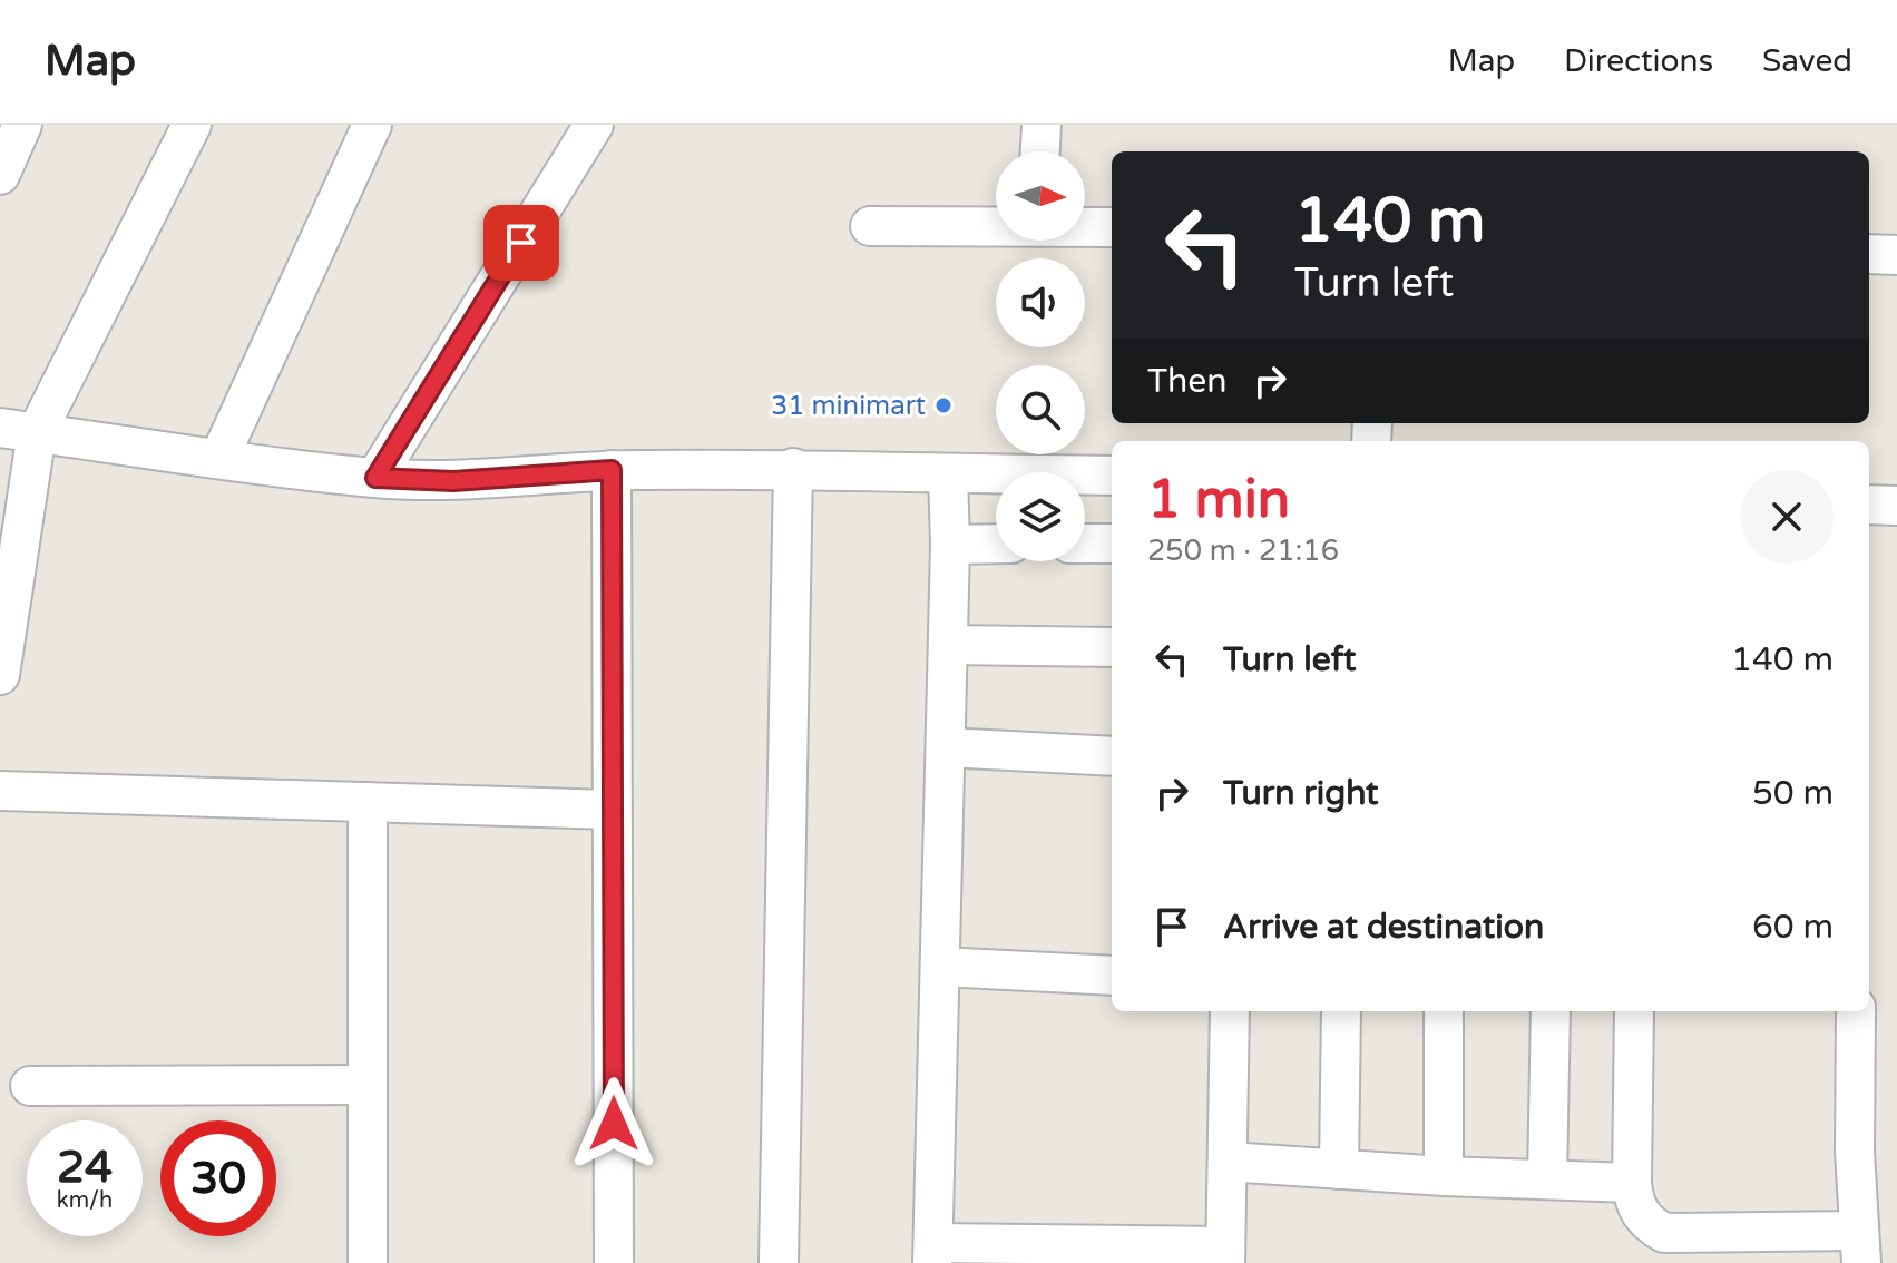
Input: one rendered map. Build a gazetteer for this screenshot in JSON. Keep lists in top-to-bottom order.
{
  "places": ["31 minimart"],
  "north": "right",
  "page": {
    "header": "Map",
    "nav": ["Map", "Directions", "Saved"],
    "turn": ["140 m", "Turn left"],
    "then": "Then",
    "heading": ["1 min", "250 m · 21:16"],
    "list": [
      {
        "name": "Turn left",
        "value": "140 m"
      },
      {
        "name": "Turn right",
        "value": "50 m"
      },
      {
        "name": "Arrive at destination",
        "value": "60 m"
      }
    ],
    "speed": "24 km/h",
    "limit": "30"
  }
}
